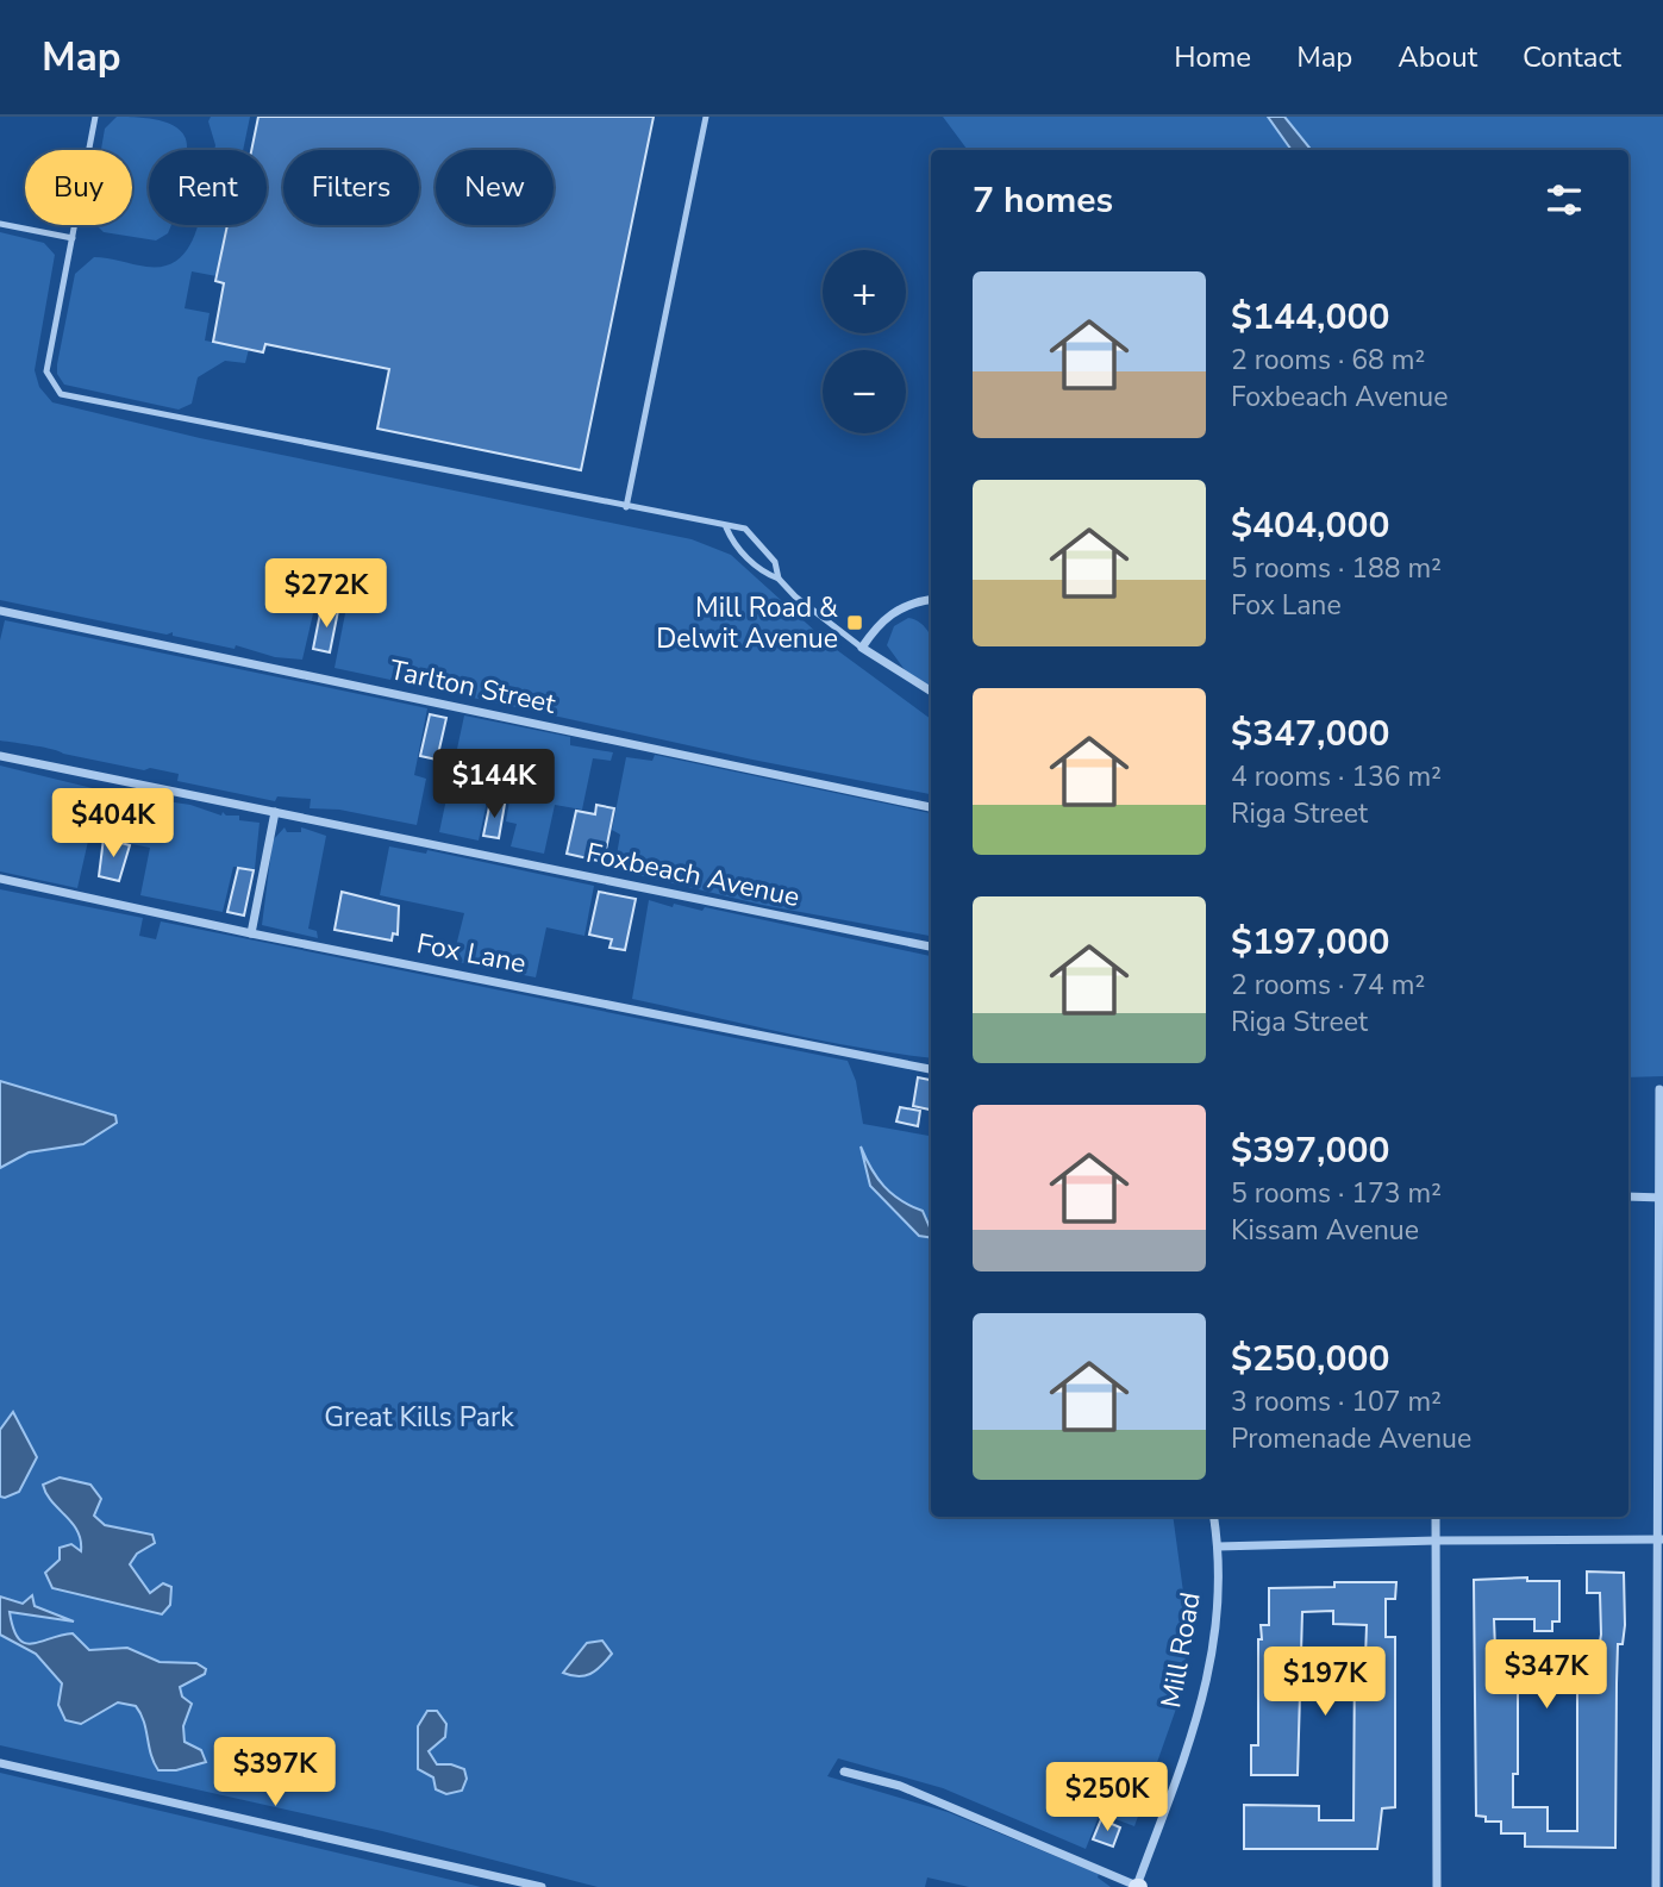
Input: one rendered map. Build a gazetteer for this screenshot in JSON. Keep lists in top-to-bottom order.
{
  "streets": {
    "street": [
      "Tarlton Street",
      "Foxbeach Avenue",
      "Fox Lane",
      "Mill Road"
    ]
  },
  "parks": ["Great Kills Park"],
  "places": {
    "transit": ["Mill Road & Delwit Avenue"]
  },
  "page": {
    "header": "Map",
    "nav": [
      "Home",
      "Map",
      "About",
      "Contact"
    ],
    "chip": [
      "Buy",
      "Rent",
      "Filters",
      "New"
    ],
    "heading": "7 homes",
    "map_buttons": ["+", "−"],
    "list": [
      {
        "name": "$144,000",
        "note": "2 rooms · 68 m² · Foxbeach Avenue"
      },
      {
        "name": "$404,000",
        "note": "5 rooms · 188 m² · Fox Lane"
      },
      {
        "name": "$347,000",
        "note": "4 rooms · 136 m² · Riga Street"
      },
      {
        "name": "$197,000",
        "note": "2 rooms · 74 m² · Riga Street"
      },
      {
        "name": "$397,000",
        "note": "5 rooms · 173 m² · Kissam Avenue"
      },
      {
        "name": "$250,000",
        "note": "3 rooms · 107 m² · Promenade Avenue"
      }
    ],
    "price": [
      "$272K",
      "$144K",
      "$404K",
      "$347K",
      "$197K",
      "$397K",
      "$250K"
    ]
  }
}
